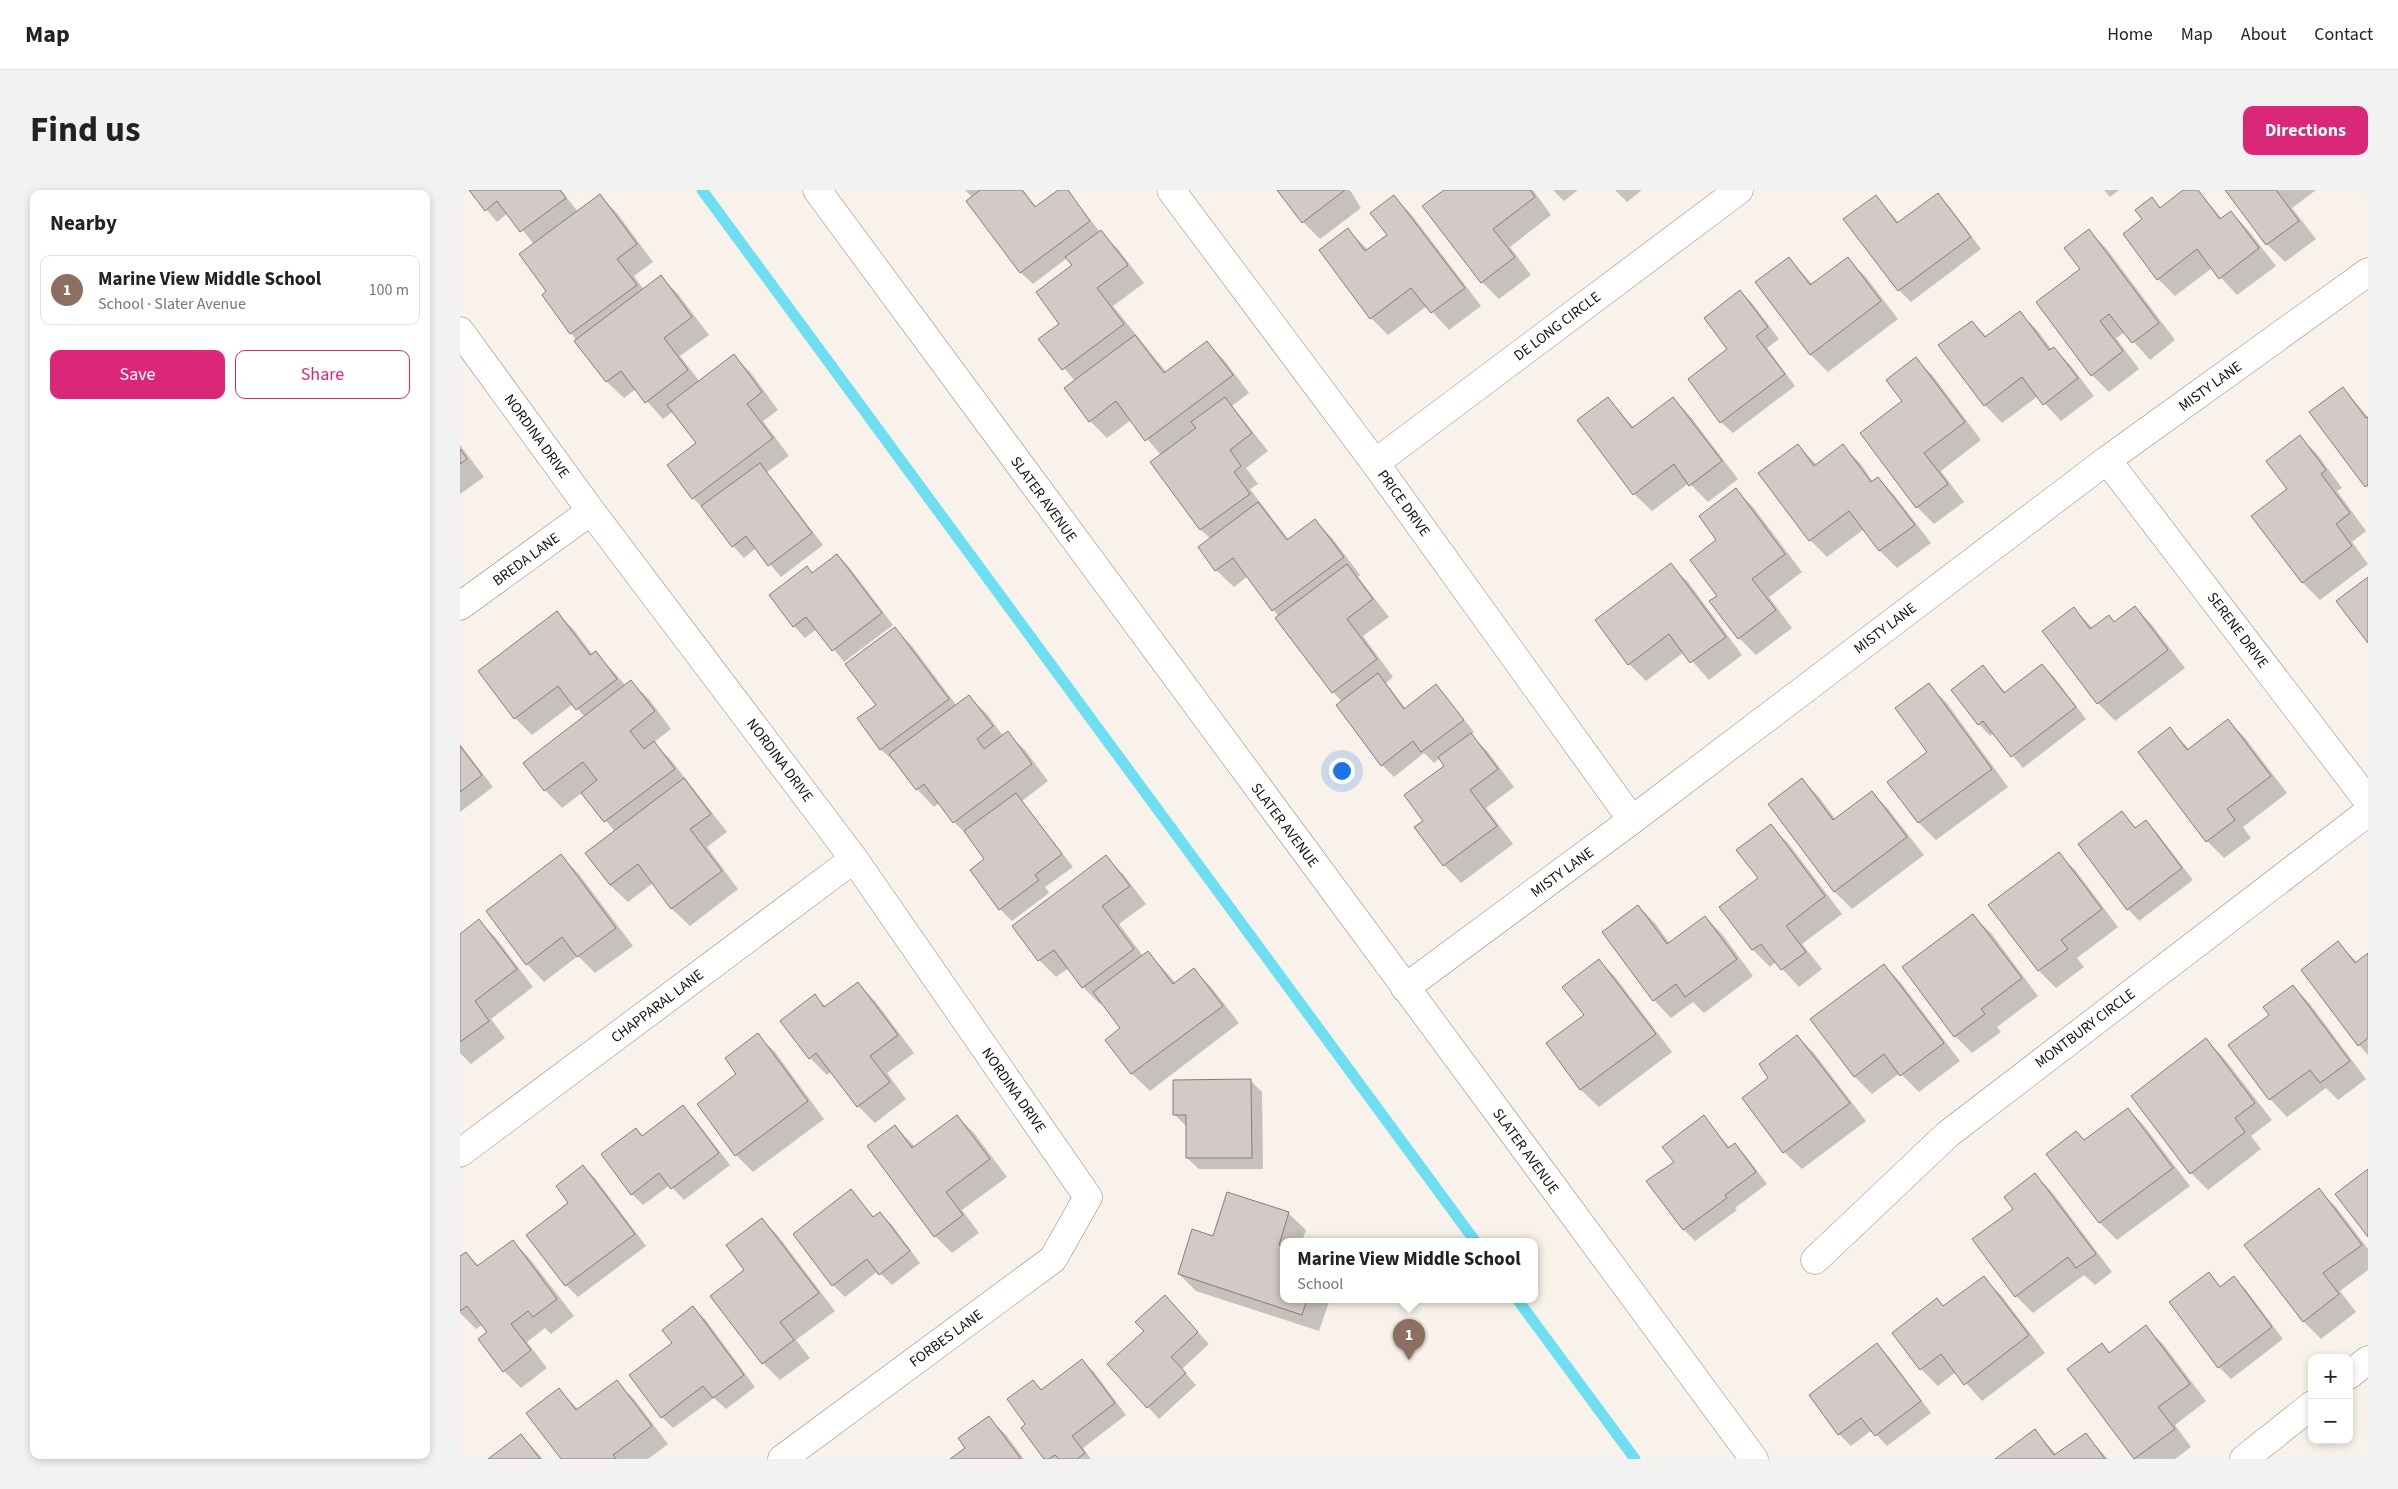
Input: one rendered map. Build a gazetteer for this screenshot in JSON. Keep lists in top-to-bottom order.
{
  "streets": {
    "street": [
      "DE LONG CIRCLE",
      "MISTY LANE",
      "NORDINA DRIVE",
      "SLATER AVENUE",
      "PRICE DRIVE",
      "BREDA LANE",
      "SERENE DRIVE",
      "CHAPPARAL LANE",
      "MONTBURY CIRCLE",
      "FORBES LANE"
    ]
  },
  "crossings": [
    ["DE LONG CIRCLE", "PRICE DRIVE"],
    ["MISTY LANE", "SLATER AVENUE"],
    ["MISTY LANE", "PRICE DRIVE"],
    ["MISTY LANE", "SERENE DRIVE"],
    ["NORDINA DRIVE", "BREDA LANE"],
    ["NORDINA DRIVE", "CHAPPARAL LANE"],
    ["NORDINA DRIVE", "FORBES LANE"]
  ],
  "page": {
    "header": "Map",
    "nav": [
      "Home",
      "Map",
      "About",
      "Contact"
    ],
    "title": "Find us",
    "buttons": [
      "Directions",
      ["Save", "Share"]
    ],
    "heading": "Nearby",
    "list": [
      {
        "mark": "1",
        "name": "Marine View Middle School",
        "note": "School · Slater Avenue",
        "value": "100 m"
      }
    ],
    "popup": ["Marine View Middle School", "School"],
    "pins": "1",
    "map_buttons": ["+", "−"]
  }
}
